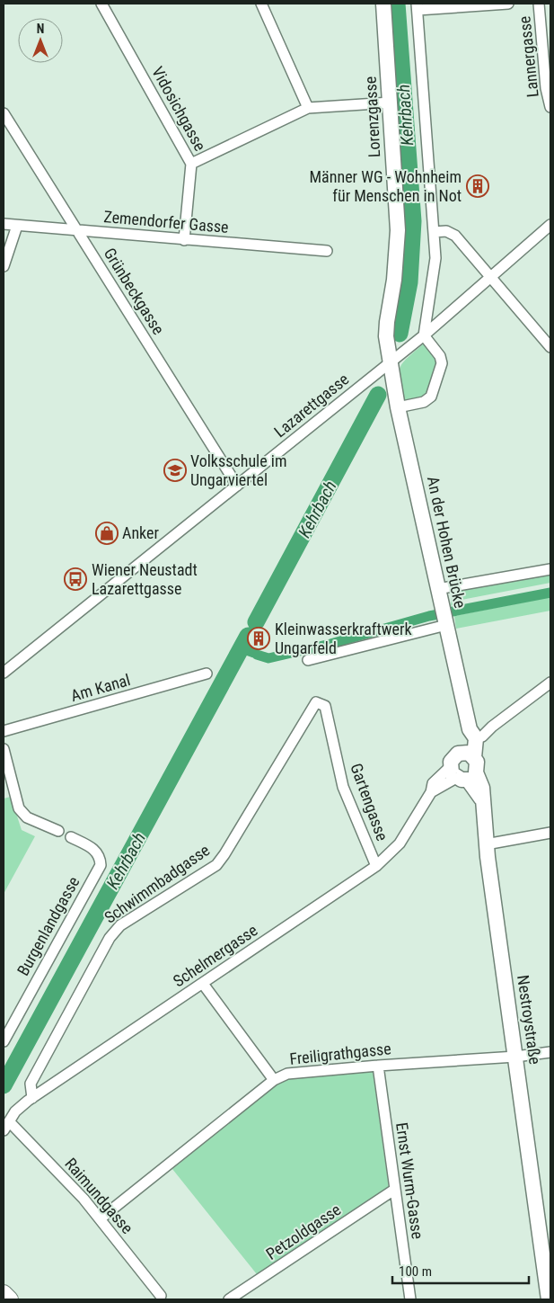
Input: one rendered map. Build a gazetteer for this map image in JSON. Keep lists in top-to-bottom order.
{
  "streets": {
    "street": [
      "Lannergasse",
      "Vidosichgasse",
      "Lorenzgasse",
      "Zemendorfer Gasse",
      "Grünbeckgasse",
      "Lazarettgasse",
      "An der Hohen Brücke",
      "Am Kanal",
      "Gartengasse",
      "Schwimmbadgasse",
      "Burgenlandgasse",
      "Schelmergasse",
      "Nestroystraße",
      "Freiligrathgasse",
      "Ernst Wurm-Gasse",
      "Raimundgasse",
      "Petzoldgasse"
    ]
  },
  "crossings": [
    ["Vidosichgasse", "Zemendorfer Gasse"],
    ["Lorenzgasse", "Lazarettgasse"],
    ["Lorenzgasse", "An der Hohen Brücke"],
    ["Zemendorfer Gasse", "Grünbeckgasse"],
    ["Grünbeckgasse", "Lazarettgasse"],
    ["Lazarettgasse", "An der Hohen Brücke"],
    ["An der Hohen Brücke", "Nestroystraße"],
    ["Gartengasse", "Schwimmbadgasse"],
    ["Gartengasse", "Schelmergasse"],
    ["Schwimmbadgasse", "Schelmergasse"],
    ["Schelmergasse", "Nestroystraße"],
    ["Schelmergasse", "Raimundgasse"],
    ["Nestroystraße", "Freiligrathgasse"],
    ["Freiligrathgasse", "Ernst Wurm-Gasse"],
    ["Freiligrathgasse", "Raimundgasse"],
    ["Ernst Wurm-Gasse", "Petzoldgasse"]
  ],
  "water": ["Kehrbach"],
  "places": {
    "building": ["Männer WG - Wohnheim für Menschen in Not", "Kleinwasserkraftwerk Ungarfeld"],
    "school or university": ["Volksschule im Ungarviertel"],
    "shop": ["Anker"],
    "bus stop": ["Wiener Neustadt Lazarettgasse"]
  },
  "scale_bar": "100 m",
  "north": "top"
}
